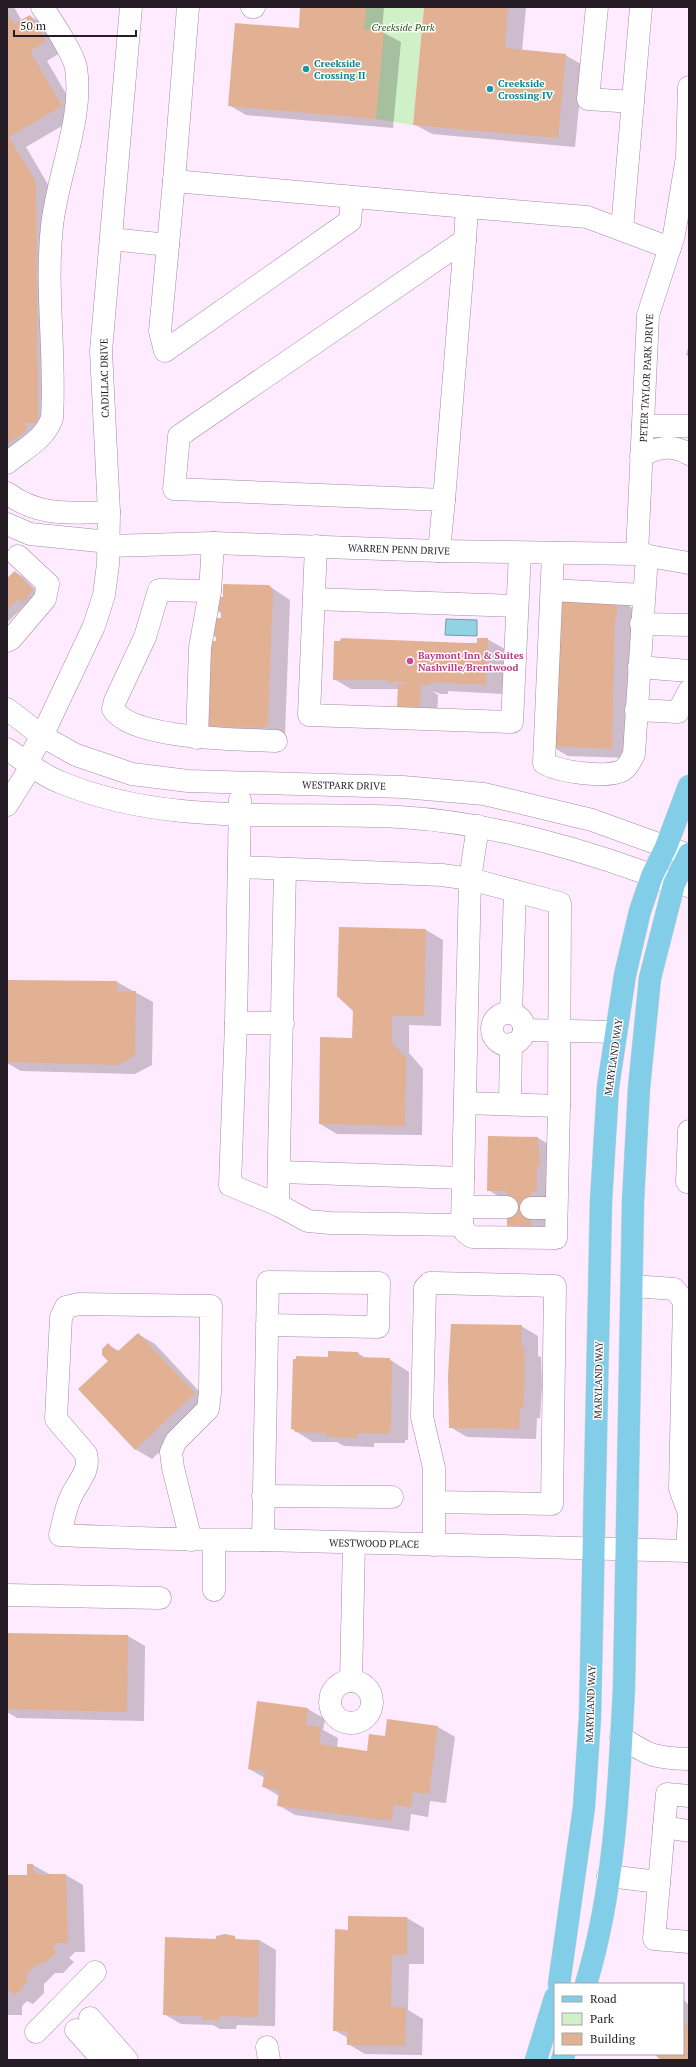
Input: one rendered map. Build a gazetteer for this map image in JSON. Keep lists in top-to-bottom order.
{
  "streets": {
    "main road": ["MARYLAND WAY"],
    "street": [
      "CADILLAC DRIVE",
      "PETER TAYLOR PARK DRIVE",
      "WARREN PENN DRIVE",
      "WESTPARK DRIVE",
      "WESTWOOD PLACE"
    ]
  },
  "crossings": [
    ["CADILLAC DRIVE", "WARREN PENN DRIVE"],
    ["CADILLAC DRIVE", "WESTPARK DRIVE"],
    ["PETER TAYLOR PARK DRIVE", "WARREN PENN DRIVE"],
    ["WESTPARK DRIVE", "MARYLAND WAY"],
    ["MARYLAND WAY", "WESTWOOD PLACE"]
  ],
  "parks": ["Creekside Park"],
  "places": ["Creekside Crossing II", "Creekside Crossing IV", "Baymont Inn & Suites Nashville/Brentwood"],
  "legend": ["Road", "Park", "Building"],
  "scale_bar": "50 m"
}
